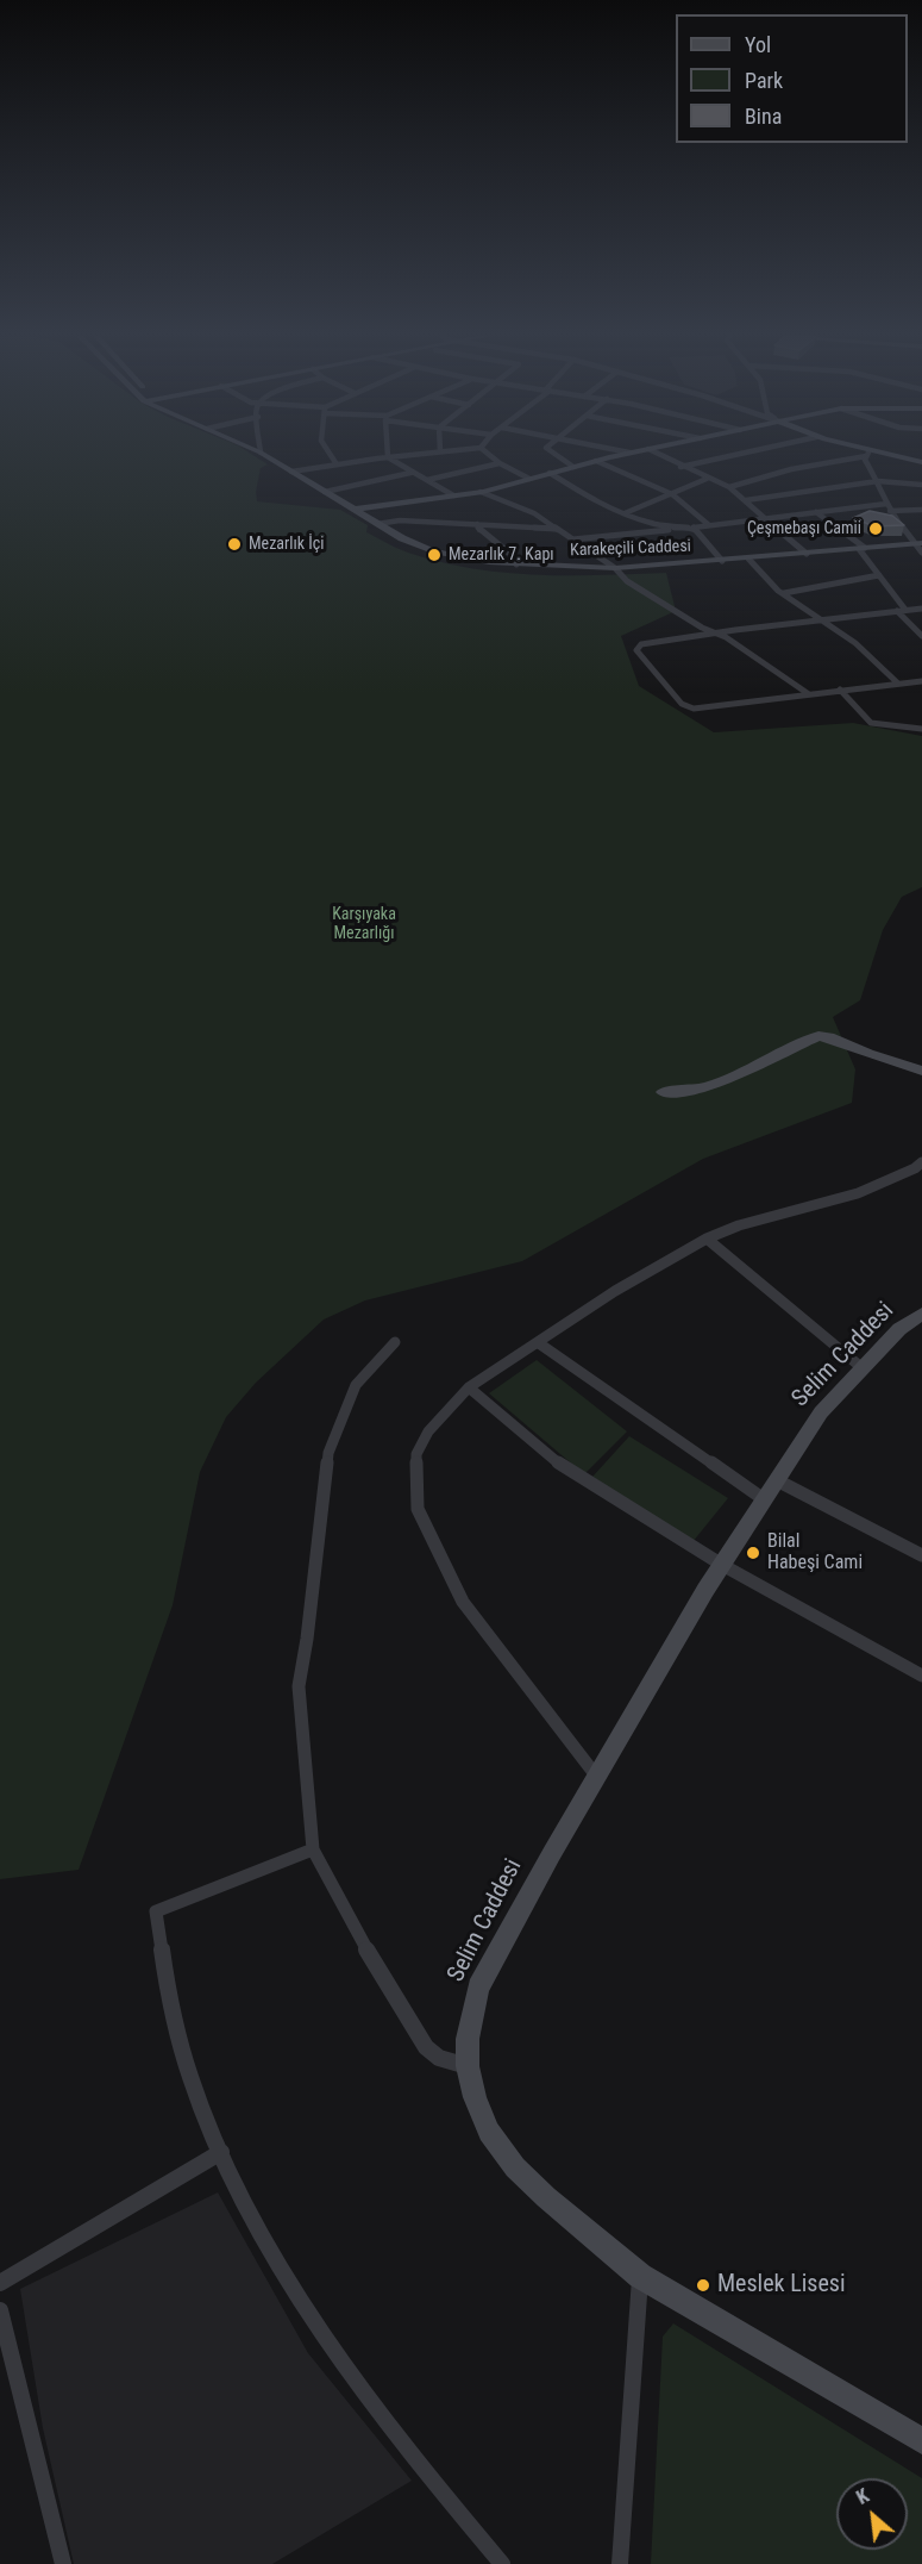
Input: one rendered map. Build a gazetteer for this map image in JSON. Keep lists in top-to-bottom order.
{
  "streets": {
    "main road": ["Karakeçili Caddesi", "Selim Caddesi"]
  },
  "parks": ["Karşıyaka Mezarlığı"],
  "places": [
    "Çeşmebaşı Camii",
    "Mezarlık İçi",
    "Mezarlık 7. Kapı",
    "Bilal Habeşi Cami",
    "Meslek Lisesi"
  ],
  "legend": ["Yol", "Park", "Bina"],
  "north": "top left"
}
